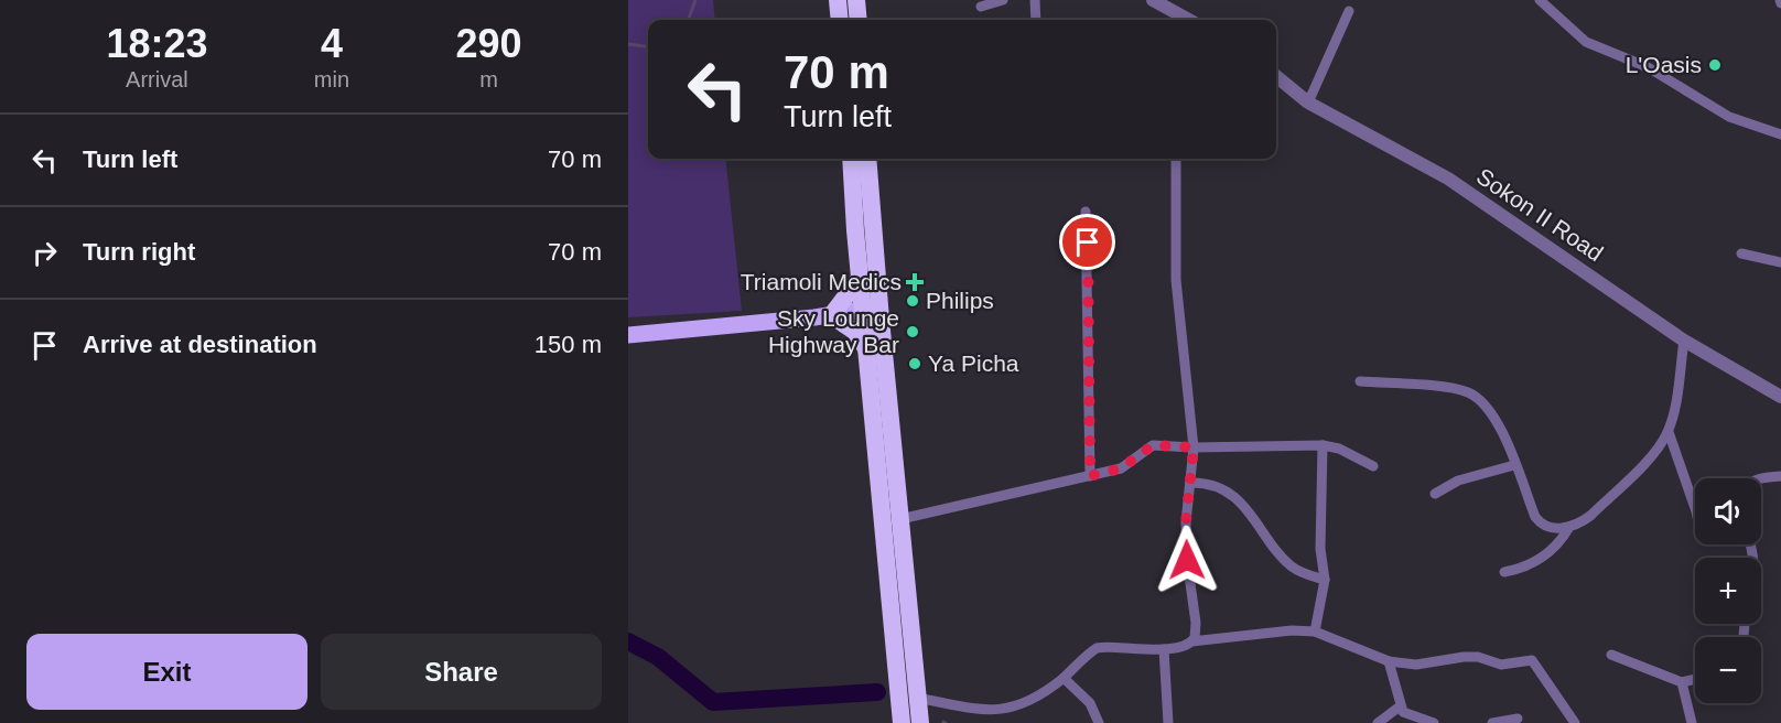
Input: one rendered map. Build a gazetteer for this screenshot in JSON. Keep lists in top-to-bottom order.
{
  "streets": {
    "street": ["Sokon II Road"]
  },
  "places": {
    "other": [
      "L'Oasis",
      "Philips",
      "Sky Lounge Highway Bar",
      "Ya Picha"
    ],
    "health": ["Triamoli Medics"]
  },
  "page": {
    "eta": [
      "18:23",
      "Arrival",
      "4",
      "min",
      "290",
      "m"
    ],
    "turn": ["70 m", "Turn left"],
    "list": [
      {
        "name": "Turn left",
        "value": "70 m"
      },
      {
        "name": "Turn right",
        "value": "70 m"
      },
      {
        "name": "Arrive at destination",
        "value": "150 m"
      }
    ],
    "map_buttons": ["+", "−"],
    "buttons": ["Exit", "Share"]
  }
}
